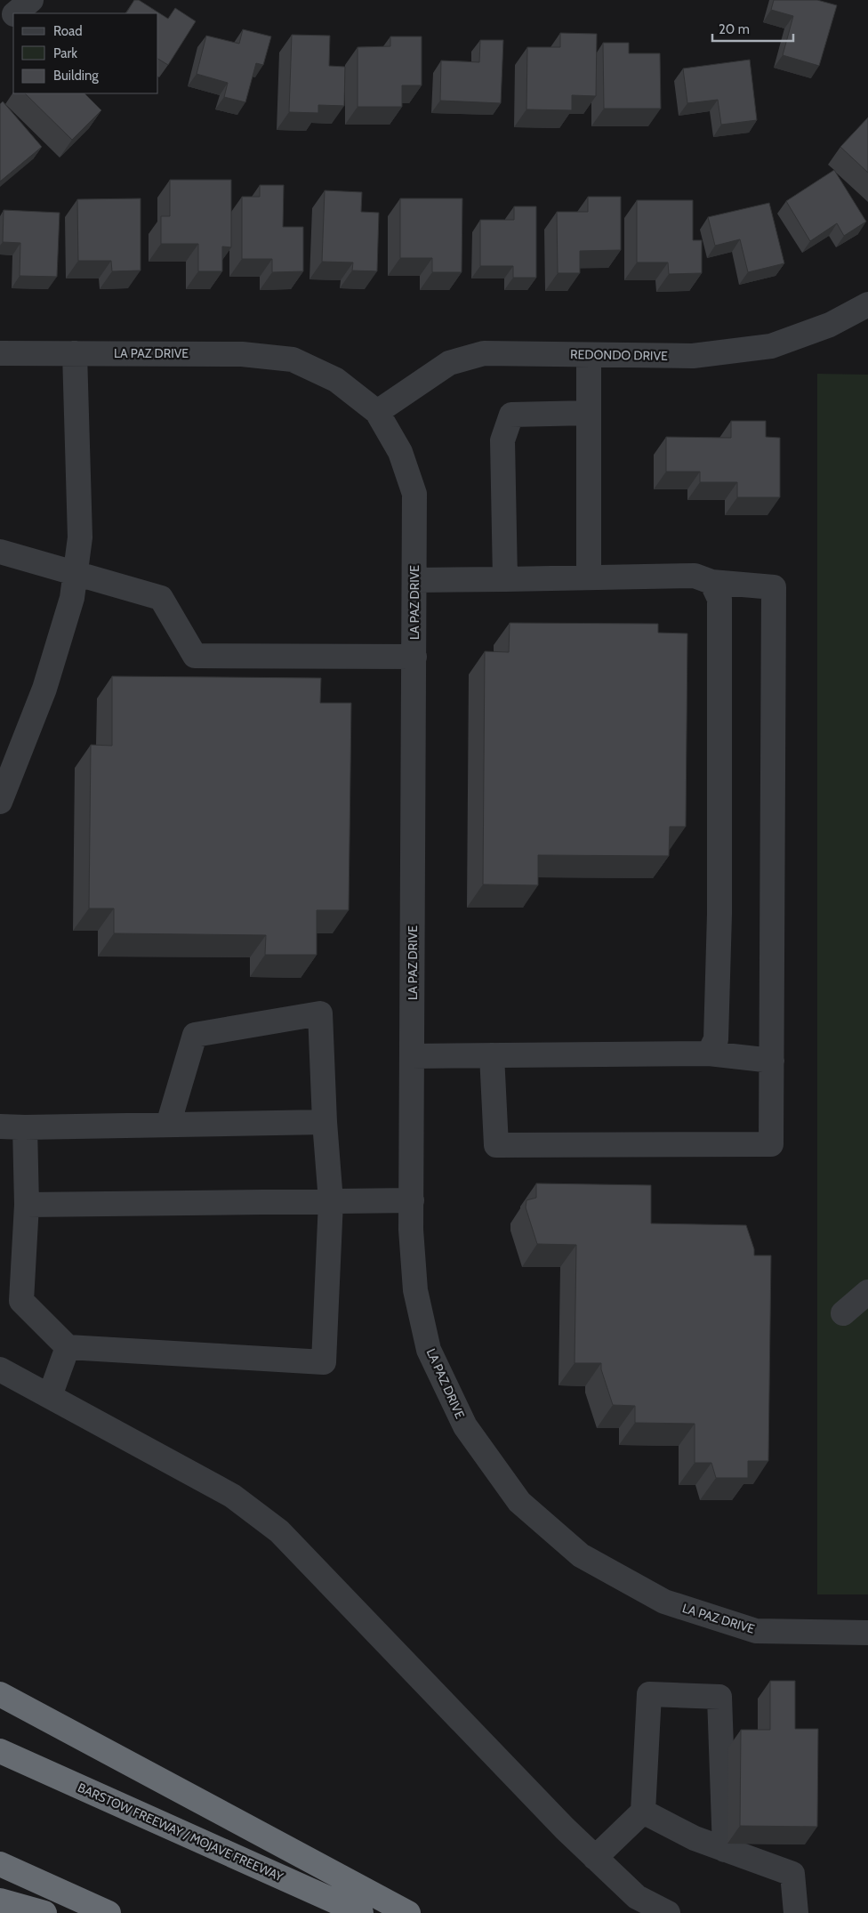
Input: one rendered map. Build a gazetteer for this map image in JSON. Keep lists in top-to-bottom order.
{
  "streets": {
    "highway": ["BARSTOW FREEWAY / MOJAVE FREEWAY"],
    "street": ["LA PAZ DRIVE", "REDONDO DRIVE"]
  },
  "crossings": [
    ["LA PAZ DRIVE", "REDONDO DRIVE"]
  ],
  "legend": ["Road", "Park", "Building"],
  "scale_bar": "20 m"
}
